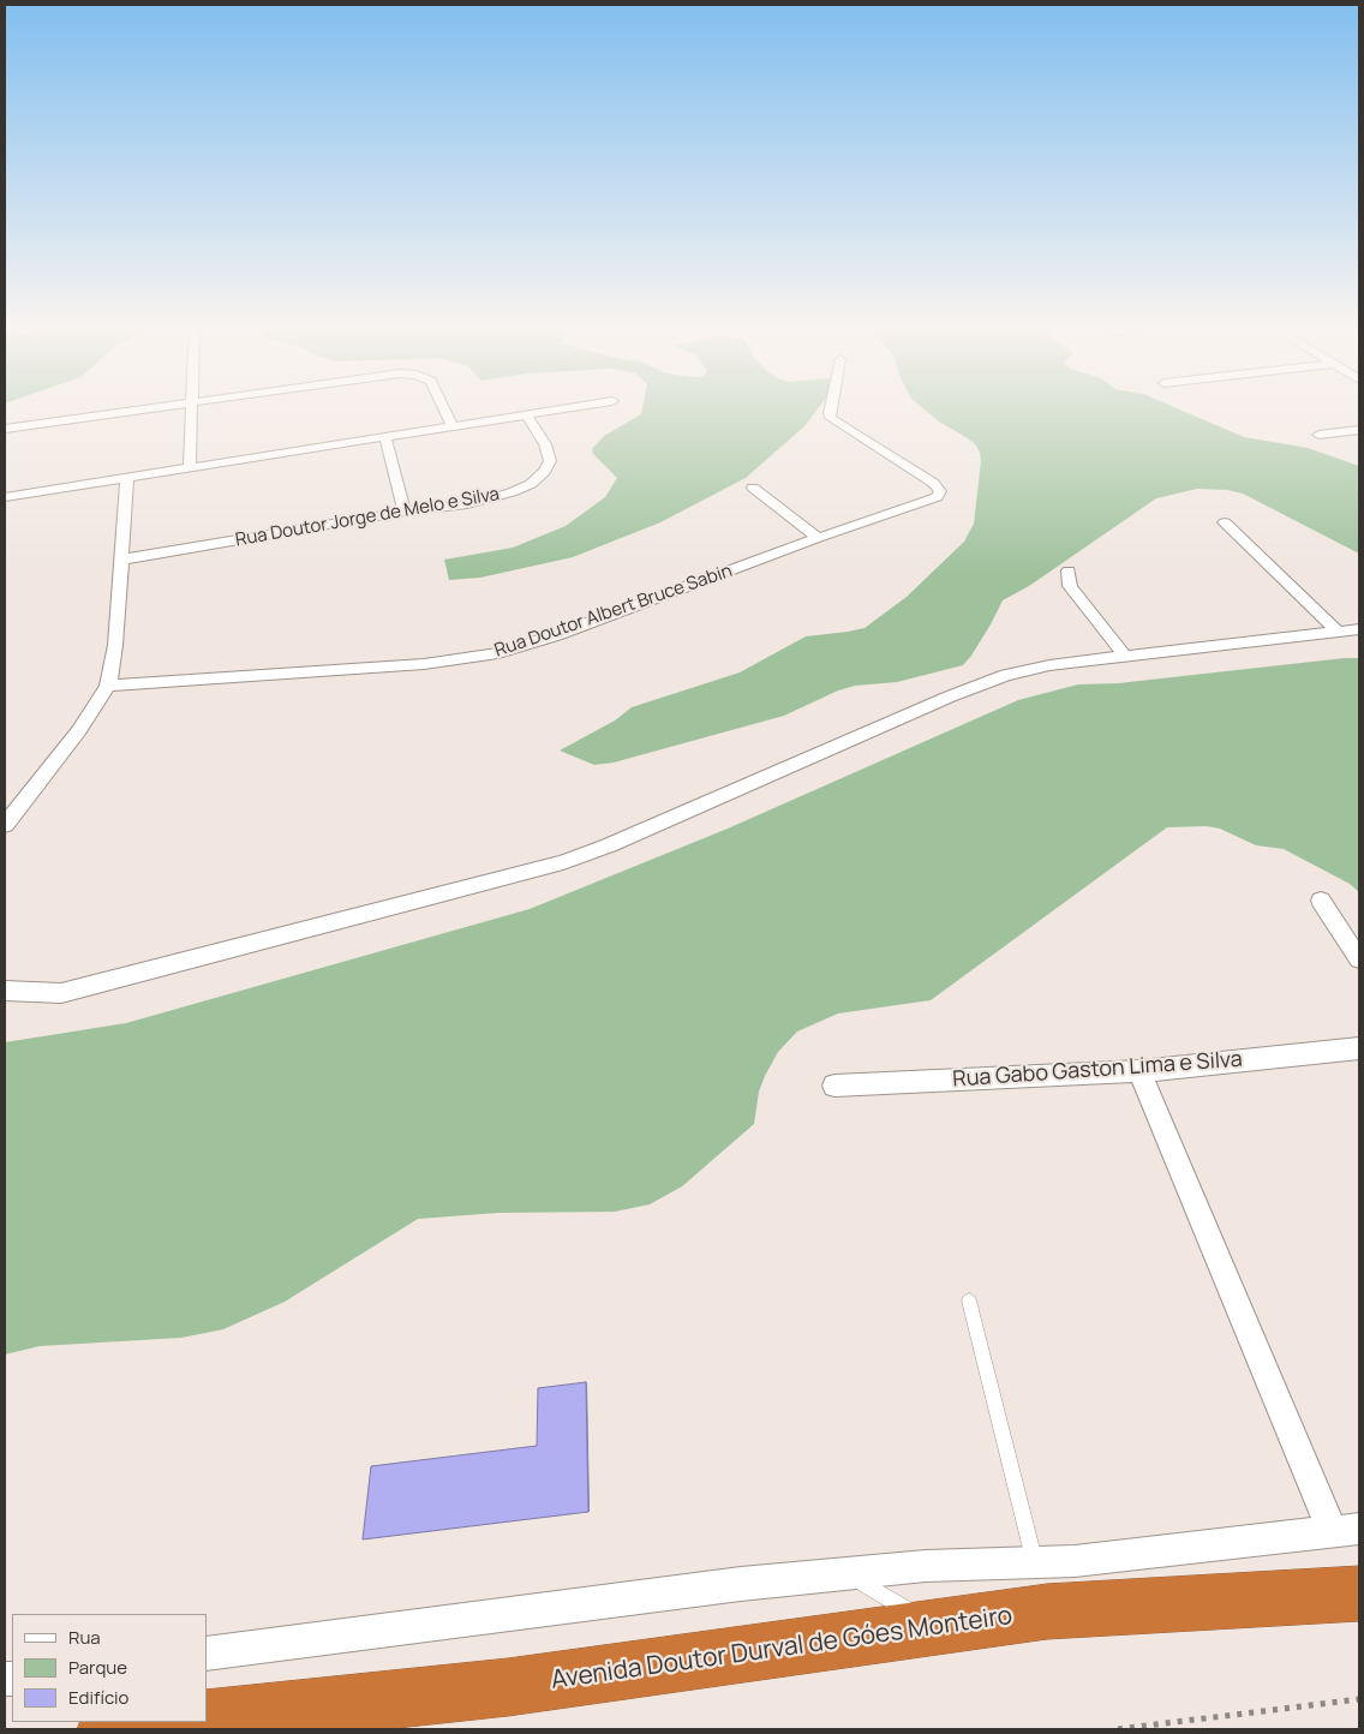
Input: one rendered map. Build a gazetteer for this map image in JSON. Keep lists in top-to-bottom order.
{
  "streets": {
    "highway": ["Avenida Doutor Durval de Góes Monteiro"],
    "street": ["Rua Doutor Jorge de Melo e Silva", "Rua Doutor Albert Bruce Sabin", "Rua Gabo Gaston Lima e Silva"]
  },
  "legend": ["Rua", "Parque", "Edifício"]
}
